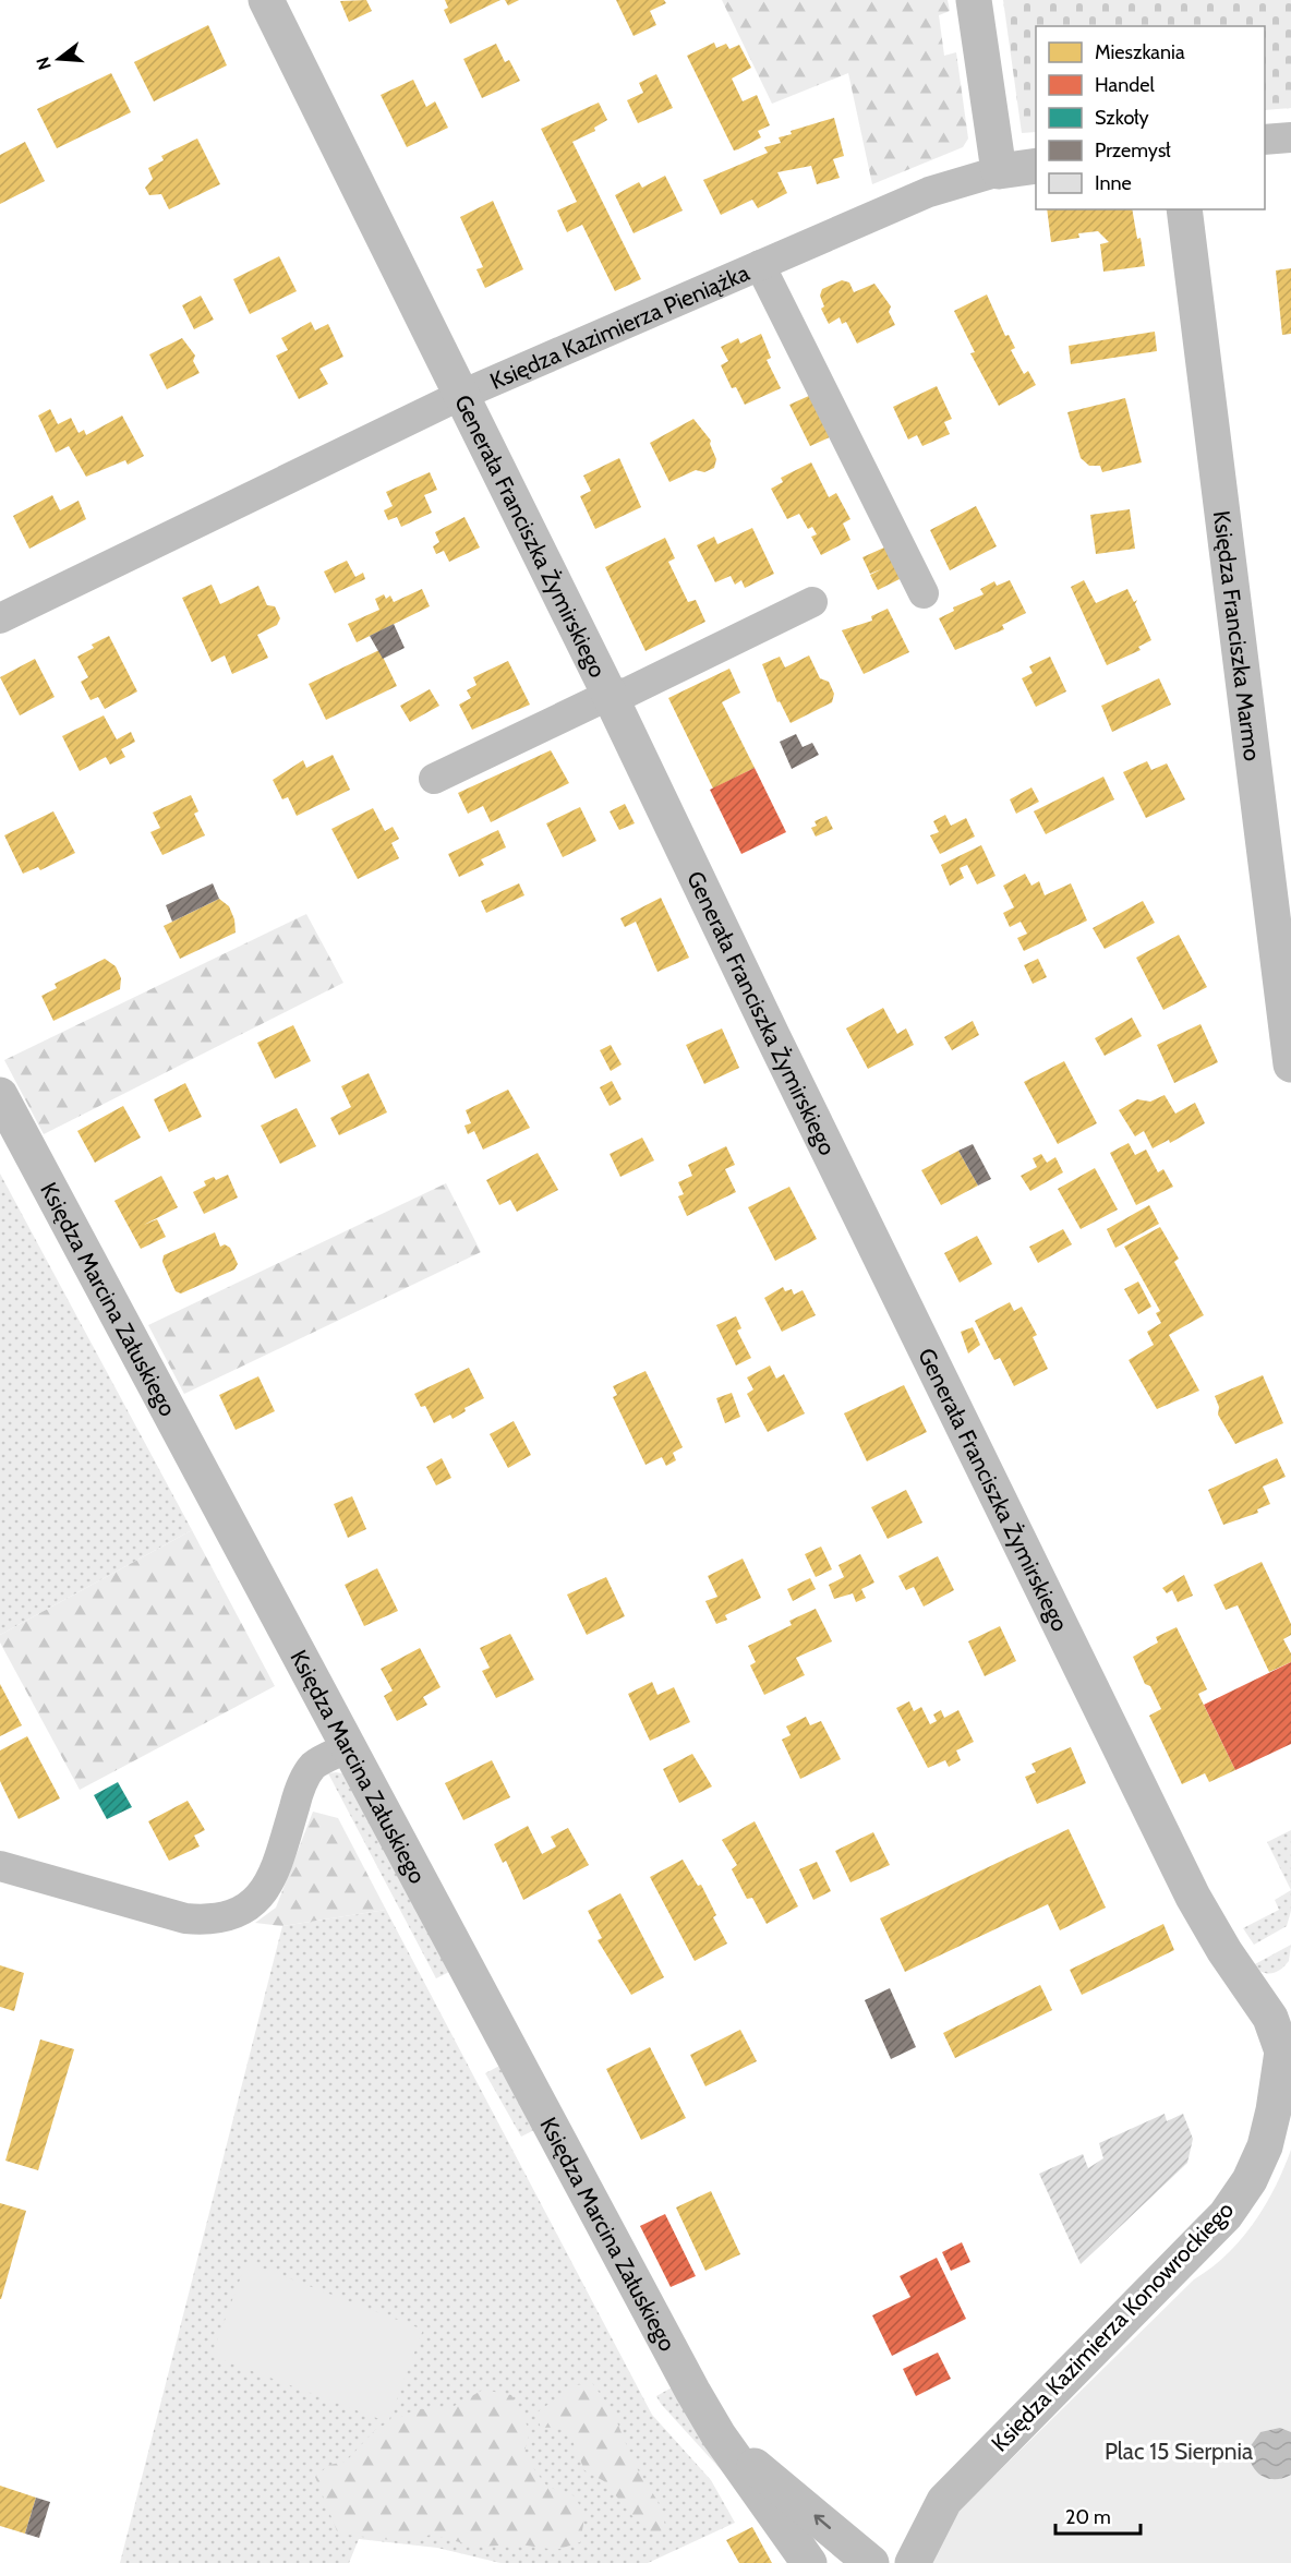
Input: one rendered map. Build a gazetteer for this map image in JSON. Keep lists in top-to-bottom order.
{
  "streets": {
    "street": [
      "Księdza Kazimierza Pieniążka",
      "Generała Franciszka Żymirskiego",
      "Księdza Franciszka Marmo",
      "Księdza Marcina Załuskiego",
      "Księdza Kazimierza Konowrockiego"
    ]
  },
  "crossings": [
    ["Księdza Kazimierza Pieniążka", "Generała Franciszka Żymirskiego"],
    ["Generała Franciszka Żymirskiego", "Księdza Kazimierza Konowrockiego"],
    ["Księdza Marcina Załuskiego", "Księdza Kazimierza Konowrockiego"]
  ],
  "parks": ["Plac 15 Sierpnia"],
  "legend": [
    "Mieszkania",
    "Handel",
    "Szkoły",
    "Przemysł",
    "Inne"
  ],
  "scale_bar": "20 m",
  "north": "left"
}
